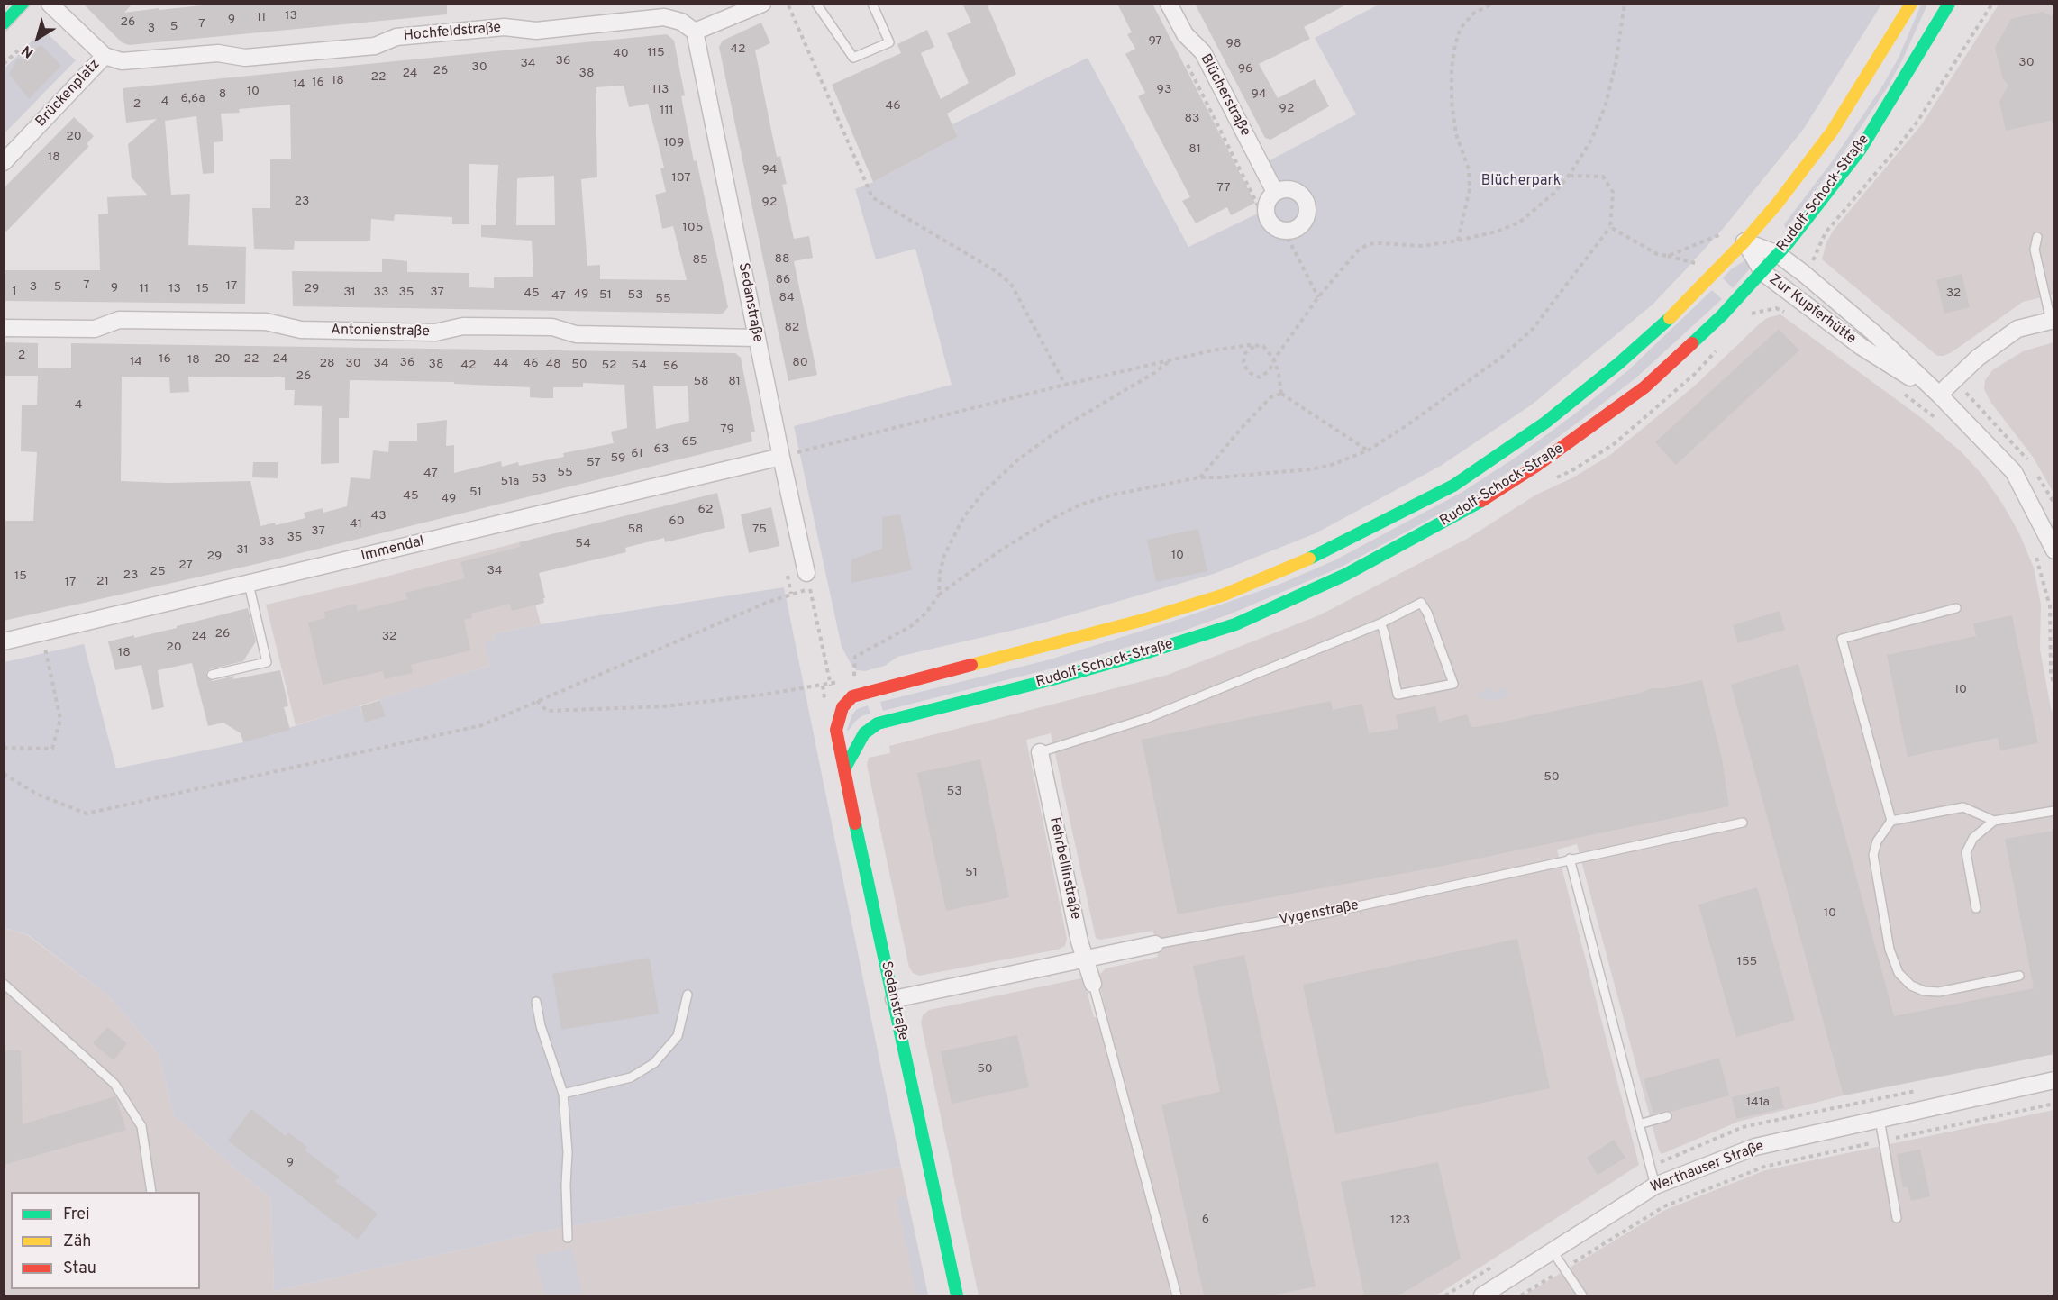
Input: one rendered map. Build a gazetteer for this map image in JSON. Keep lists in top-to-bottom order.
{
  "streets": {
    "main road": ["Rudolf-Schock-Straße", "Sedanstraße"],
    "street": [
      "Hochfeldstraße",
      "Brückenplatz",
      "Blücherstraße",
      "Zur Kupferhütte",
      "Antonienstraße",
      "Immendal",
      "Fehrbellinstraße",
      "Vygenstraße",
      "Werthauser Straße"
    ]
  },
  "crossings": [
    ["Hochfeldstraße", "Brückenplatz"],
    ["Hochfeldstraße", "Sedanstraße"],
    ["Rudolf-Schock-Straße", "Sedanstraße"],
    ["Rudolf-Schock-Straße", "Zur Kupferhütte"],
    ["Sedanstraße", "Antonienstraße"],
    ["Sedanstraße", "Immendal"],
    ["Sedanstraße", "Vygenstraße"],
    ["Fehrbellinstraße", "Vygenstraße"]
  ],
  "parks": ["Blücherpark"],
  "house_numbers": [
    "13",
    "11",
    "9",
    "26",
    "7",
    "5",
    "3",
    "97",
    "98",
    "42",
    "115",
    "40",
    "36",
    "30",
    "34",
    "30",
    "96",
    "26",
    "24",
    "38",
    "22",
    "18",
    "16",
    "14",
    "113",
    "93",
    "10",
    "8",
    "94",
    "6,6a",
    "4",
    "2",
    "46",
    "92",
    "111",
    "83",
    "20",
    "109",
    "81",
    "18",
    "94",
    "107",
    "77",
    "23",
    "92",
    "105",
    "88",
    "85",
    "86",
    "7",
    "17",
    "3",
    "5",
    "9",
    "11",
    "13",
    "15",
    "29",
    "1",
    "31",
    "33",
    "35",
    "37",
    "45",
    "32",
    "49",
    "51",
    "53",
    "47",
    "84",
    "55",
    "82",
    "2",
    "16",
    "20",
    "22",
    "24",
    "18",
    "14",
    "36",
    "80",
    "28",
    "30",
    "34",
    "44",
    "46",
    "38",
    "48",
    "50",
    "42",
    "52",
    "54",
    "56",
    "26",
    "58",
    "81",
    "4",
    "79",
    "65",
    "63",
    "61",
    "59",
    "57",
    "55",
    "47",
    "53",
    "51a",
    "51",
    "45",
    "49",
    "62",
    "43",
    "60",
    "41",
    "58",
    "75",
    "37",
    "35",
    "33",
    "54",
    "31",
    "10",
    "29",
    "27",
    "34",
    "25",
    "23",
    "15",
    "21",
    "17",
    "26",
    "24",
    "32",
    "20",
    "18",
    "10",
    "50",
    "53",
    "51",
    "10",
    "155",
    "50",
    "141a",
    "9",
    "6",
    "123"
  ],
  "legend": ["Frei", "Zäh", "Stau"],
  "north": "bottom left"
}
